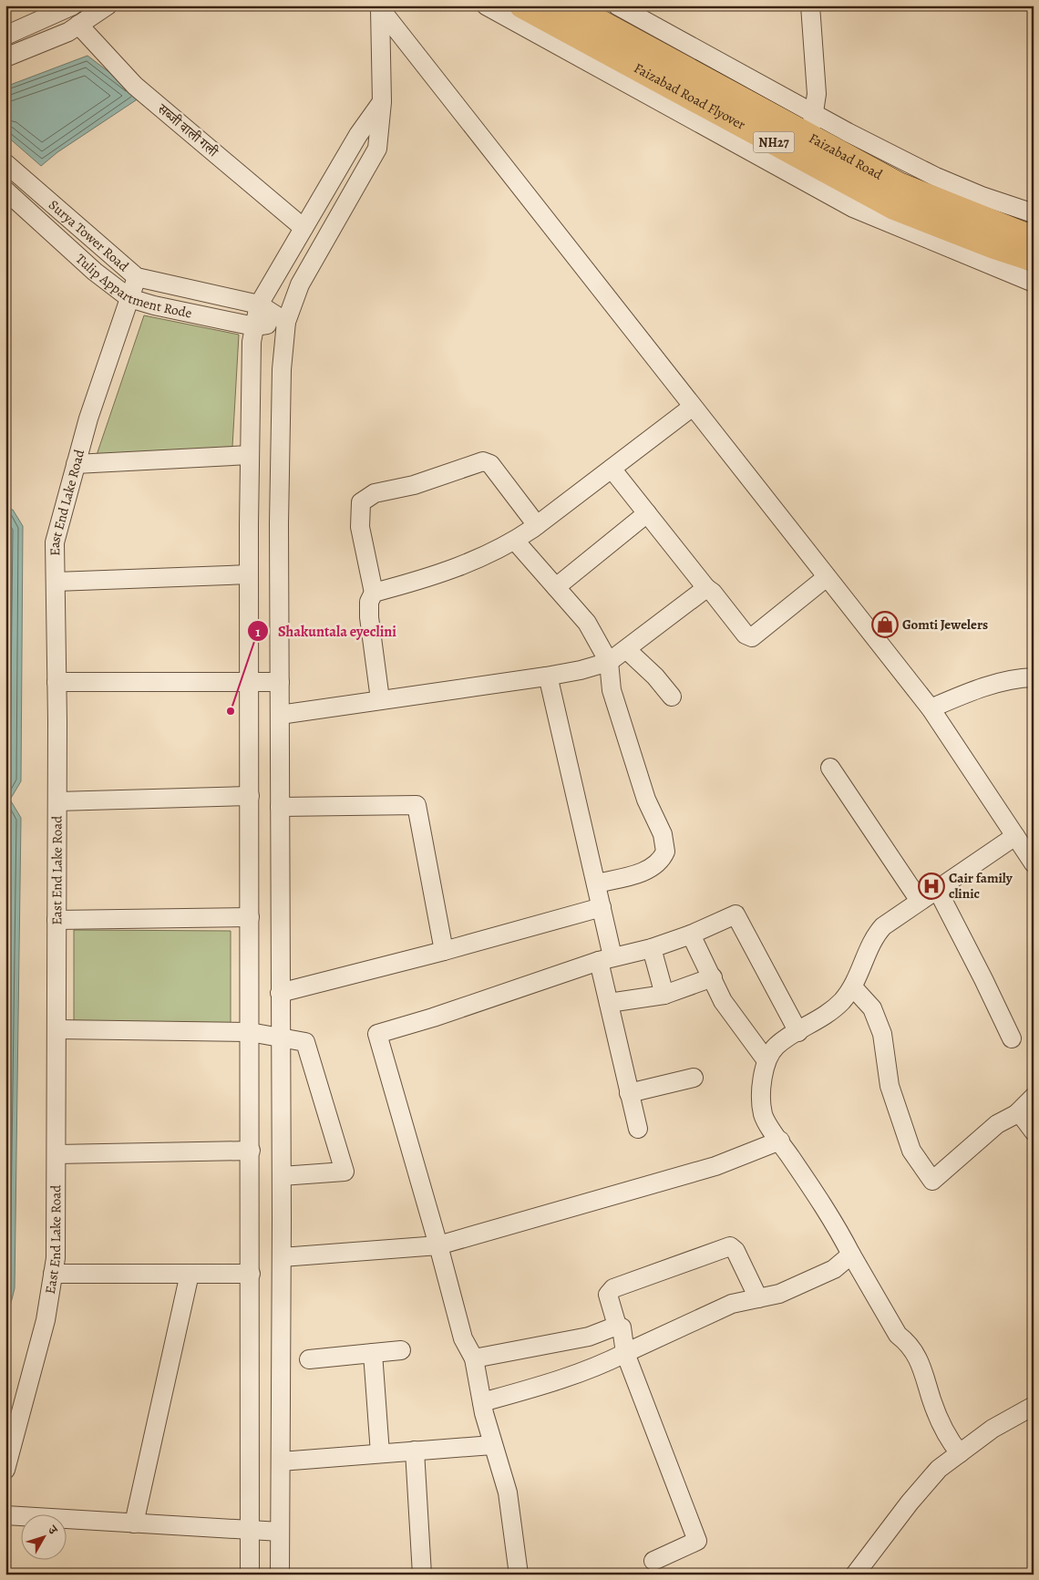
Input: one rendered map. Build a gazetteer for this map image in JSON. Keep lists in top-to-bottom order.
{
  "streets": {
    "highway": ["Faizabad Road Flyover", "NH27", "Faizabad Road"],
    "street": [
      "सब्जी वाली गली",
      "Surya Tower Road",
      "Tulip Appartment Rode",
      "East End Lake Road"
    ]
  },
  "crossings": [
    ["Surya Tower Road", "Tulip Appartment Rode"],
    ["Surya Tower Road", "East End Lake Road"],
    ["Tulip Appartment Rode", "East End Lake Road"]
  ],
  "places": {
    "shop": ["Gomti Jewelers"],
    "other": ["Shakuntala eyeclini"],
    "hospital": ["Cair family clinic"]
  },
  "north": "top right"
}
